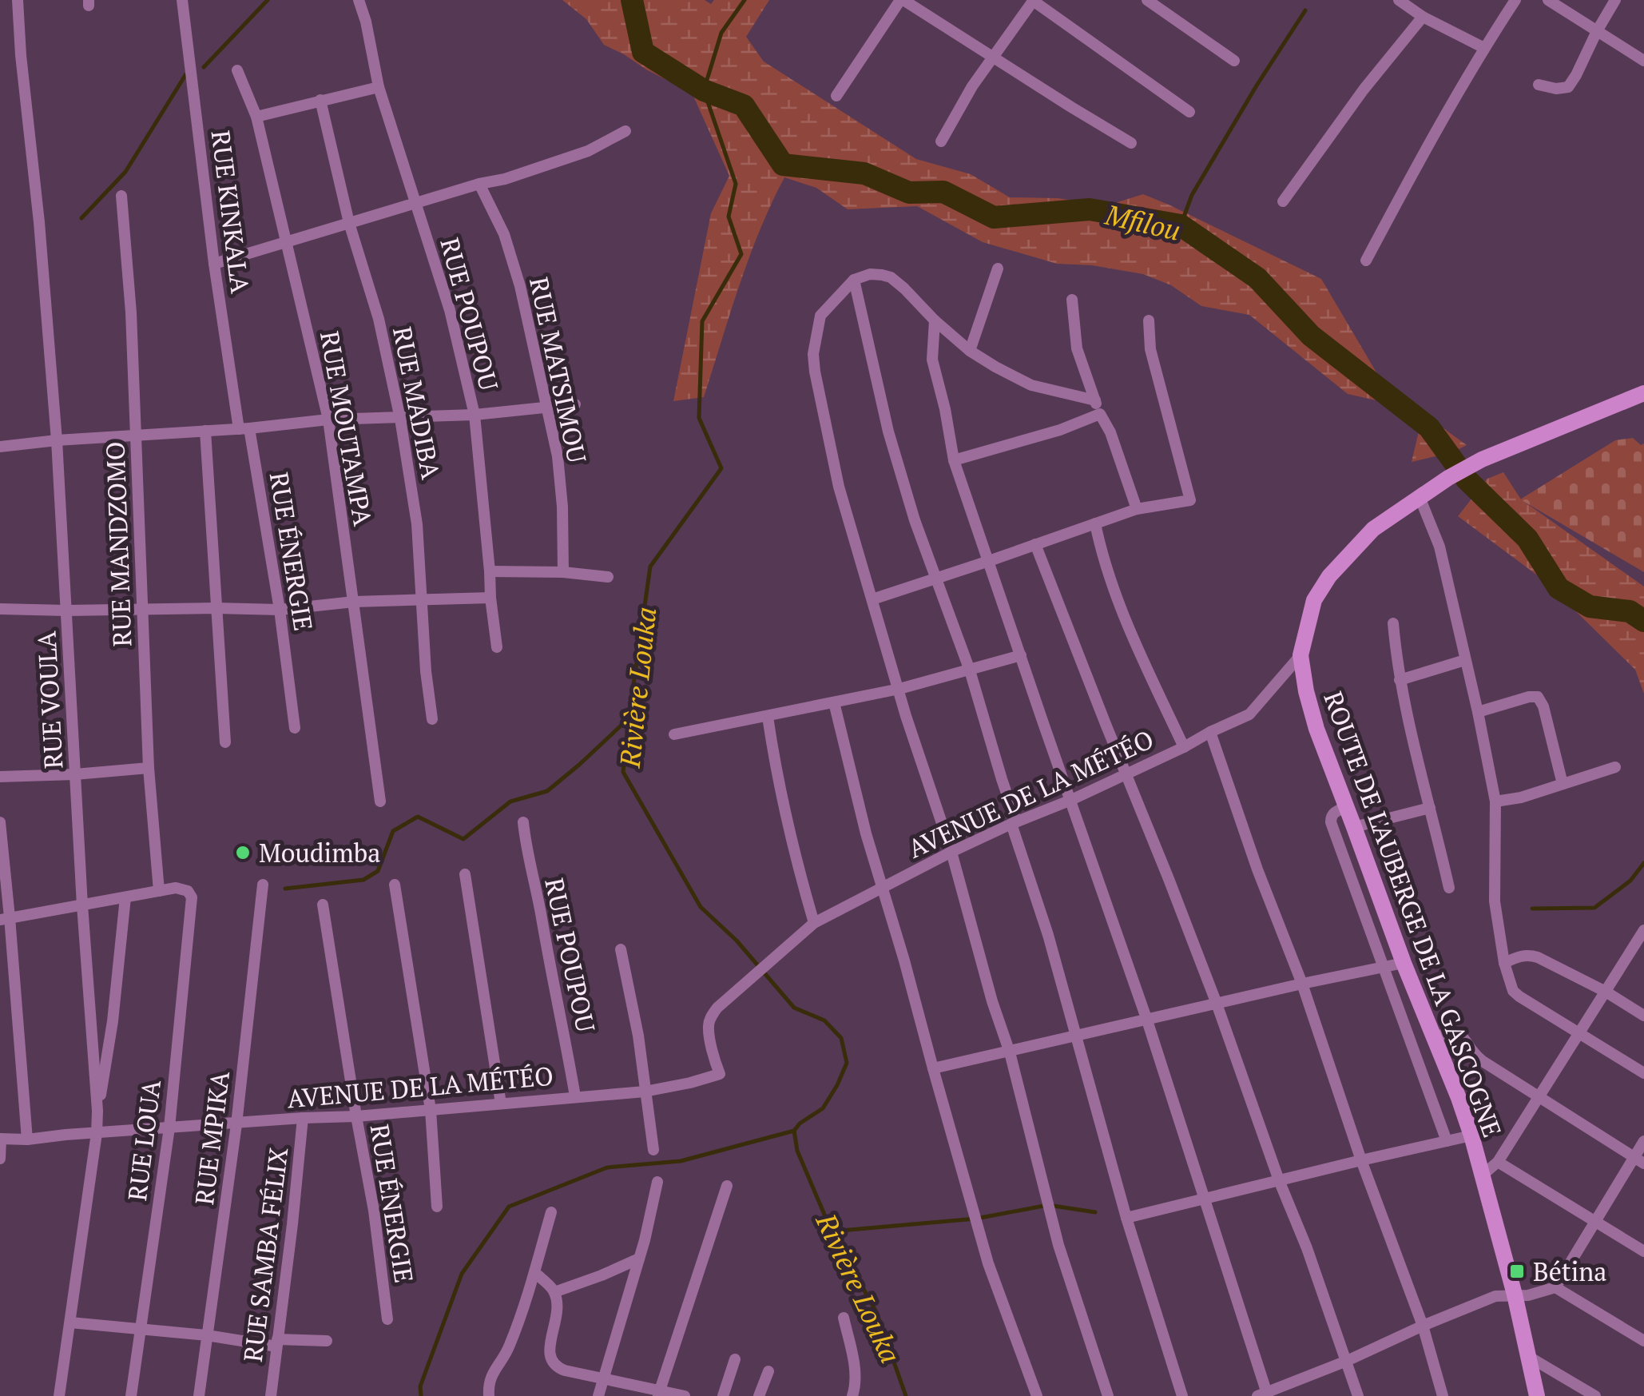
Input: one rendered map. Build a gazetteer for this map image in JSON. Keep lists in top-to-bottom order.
{
  "streets": {
    "street": [
      "RUE KINKALA",
      "RUE POUPOU",
      "RUE MATSIMOU",
      "RUE MADIBA",
      "RUE MOUTAMPA",
      "RUE MANDZOMO",
      "RUE ÉNERGIE",
      "RUE VOULA",
      "AVENUE DE LA MÉTÉO",
      "ROUTE DE L'AUBERGE DE LA GASCOGNE",
      "RUE MPIKA",
      "RUE LOUA",
      "RUE SAMBA FÉLIX"
    ]
  },
  "crossings": [
    ["RUE KINKALA", "RUE ÉNERGIE"],
    ["RUE POUPOU", "AVENUE DE LA MÉTÉO"],
    ["RUE MANDZOMO", "RUE LOUA"],
    ["RUE ÉNERGIE", "AVENUE DE LA MÉTÉO"],
    ["RUE VOULA", "AVENUE DE LA MÉTÉO"],
    ["AVENUE DE LA MÉTÉO", "ROUTE DE L'AUBERGE DE LA GASCOGNE"],
    ["AVENUE DE LA MÉTÉO", "RUE MPIKA"],
    ["AVENUE DE LA MÉTÉO", "RUE LOUA"],
    ["AVENUE DE LA MÉTÉO", "RUE SAMBA FÉLIX"]
  ],
  "water": ["Mfilou", "Rivière Louka"],
  "places": {
    "other": ["Moudimba"],
    "transit": ["Bétina"]
  }
}
